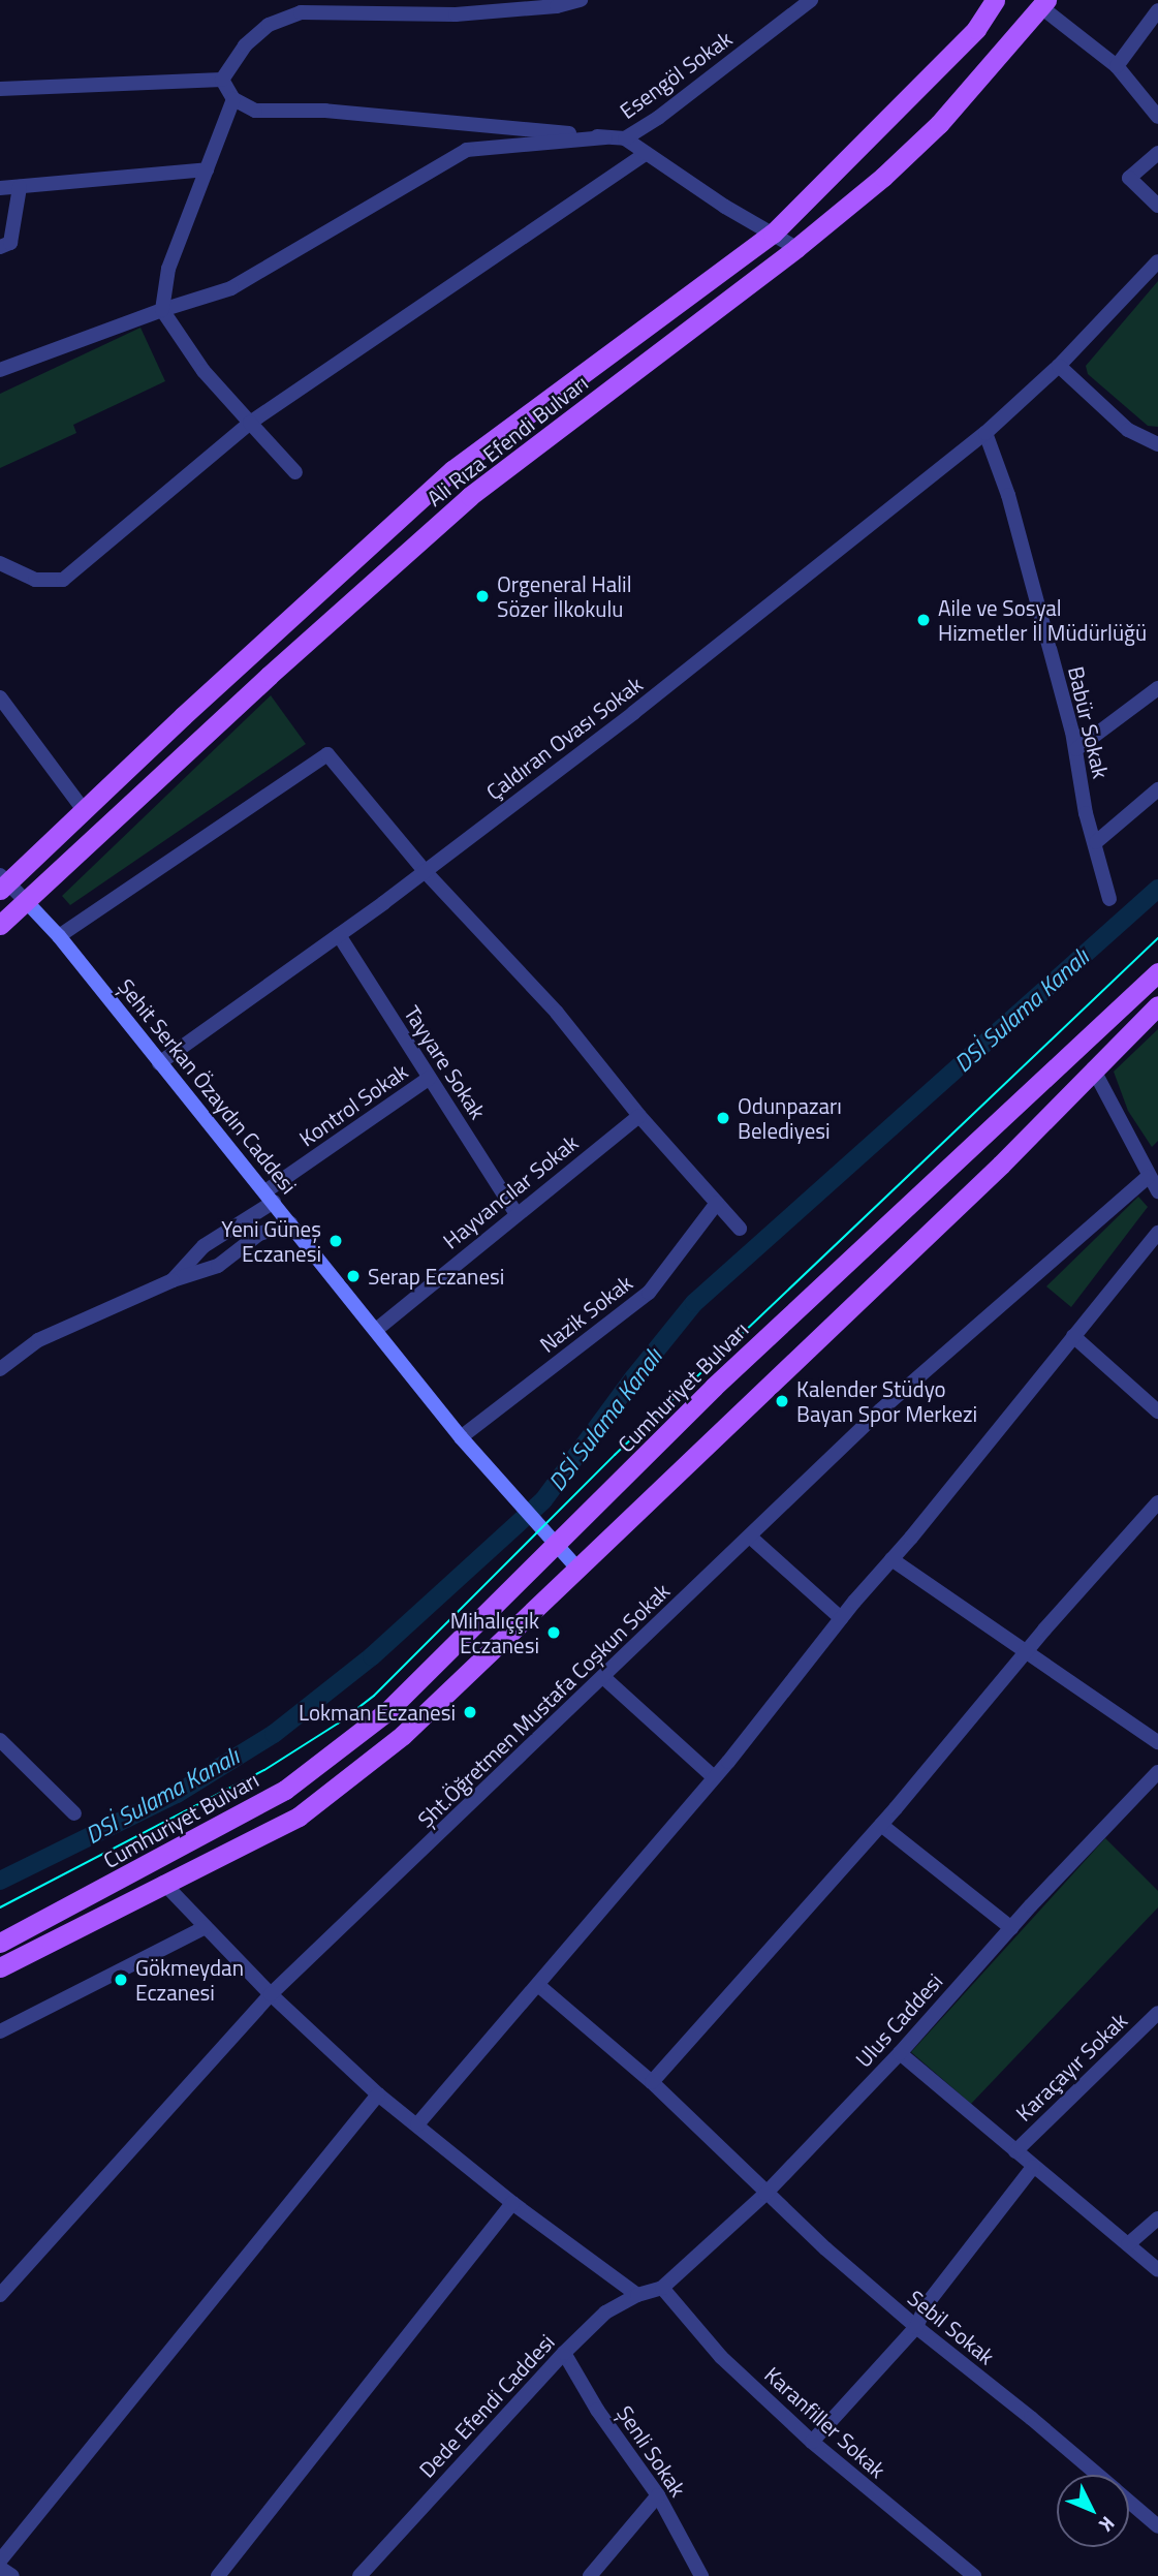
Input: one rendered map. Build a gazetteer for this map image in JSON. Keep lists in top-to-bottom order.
{
  "streets": {
    "main road": ["Ali Rıza Efendi Bulvarı", "Şehit Serkan Özaydın Caddesi", "Cumhuriyet Bulvarı"],
    "street": [
      "Esengöl Sokak",
      "Babür Sokak",
      "Çaldıran Ovası Sokak",
      "Tayyare Sokak",
      "Kontrol Sokak",
      "Hayvancılar Sokak",
      "Nazik Sokak",
      "Şht.Öğretmen Mustafa Coşkun Sokak",
      "Ulus Caddesi",
      "Karaçayır Sokak",
      "Sebil Sokak",
      "Dede Efendi Caddesi",
      "Karanfiller Sokak",
      "Şenli Sokak"
    ]
  },
  "crossings": [
    ["Esengöl Sokak", "Ali Rıza Efendi Bulvarı"],
    ["Ali Rıza Efendi Bulvarı", "Şehit Serkan Özaydın Caddesi"],
    ["Babür Sokak", "Çaldıran Ovası Sokak"],
    ["Çaldıran Ovası Sokak", "Tayyare Sokak"],
    ["Çaldıran Ovası Sokak", "Şehit Serkan Özaydın Caddesi"],
    ["Tayyare Sokak", "Kontrol Sokak"],
    ["Tayyare Sokak", "Hayvancılar Sokak"],
    ["Şehit Serkan Özaydın Caddesi", "Kontrol Sokak"],
    ["Şehit Serkan Özaydın Caddesi", "Hayvancılar Sokak"],
    ["Şehit Serkan Özaydın Caddesi", "Nazik Sokak"],
    ["Şehit Serkan Özaydın Caddesi", "Cumhuriyet Bulvarı"],
    ["Ulus Caddesi", "Sebil Sokak"],
    ["Ulus Caddesi", "Dede Efendi Caddesi"],
    ["Ulus Caddesi", "Karanfiller Sokak"],
    ["Dede Efendi Caddesi", "Karanfiller Sokak"],
    ["Dede Efendi Caddesi", "Şenli Sokak"]
  ],
  "water": ["DSİ Sulama Kanalı"],
  "places": [
    "Orgeneral Halil Sözer İlkokulu",
    "Aile ve Sosyal Hizmetler İl Müdürlüğü",
    "Odunpazarı Belediyesi",
    "Yeni Güneş Eczanesi",
    "Serap Eczanesi",
    "Kalender Stüdyo Bayan Spor Merkezi",
    "Mihalıççık Eczanesi",
    "Lokman Eczanesi",
    "Gökmeydan Eczanesi"
  ],
  "north": "bottom right"
}
